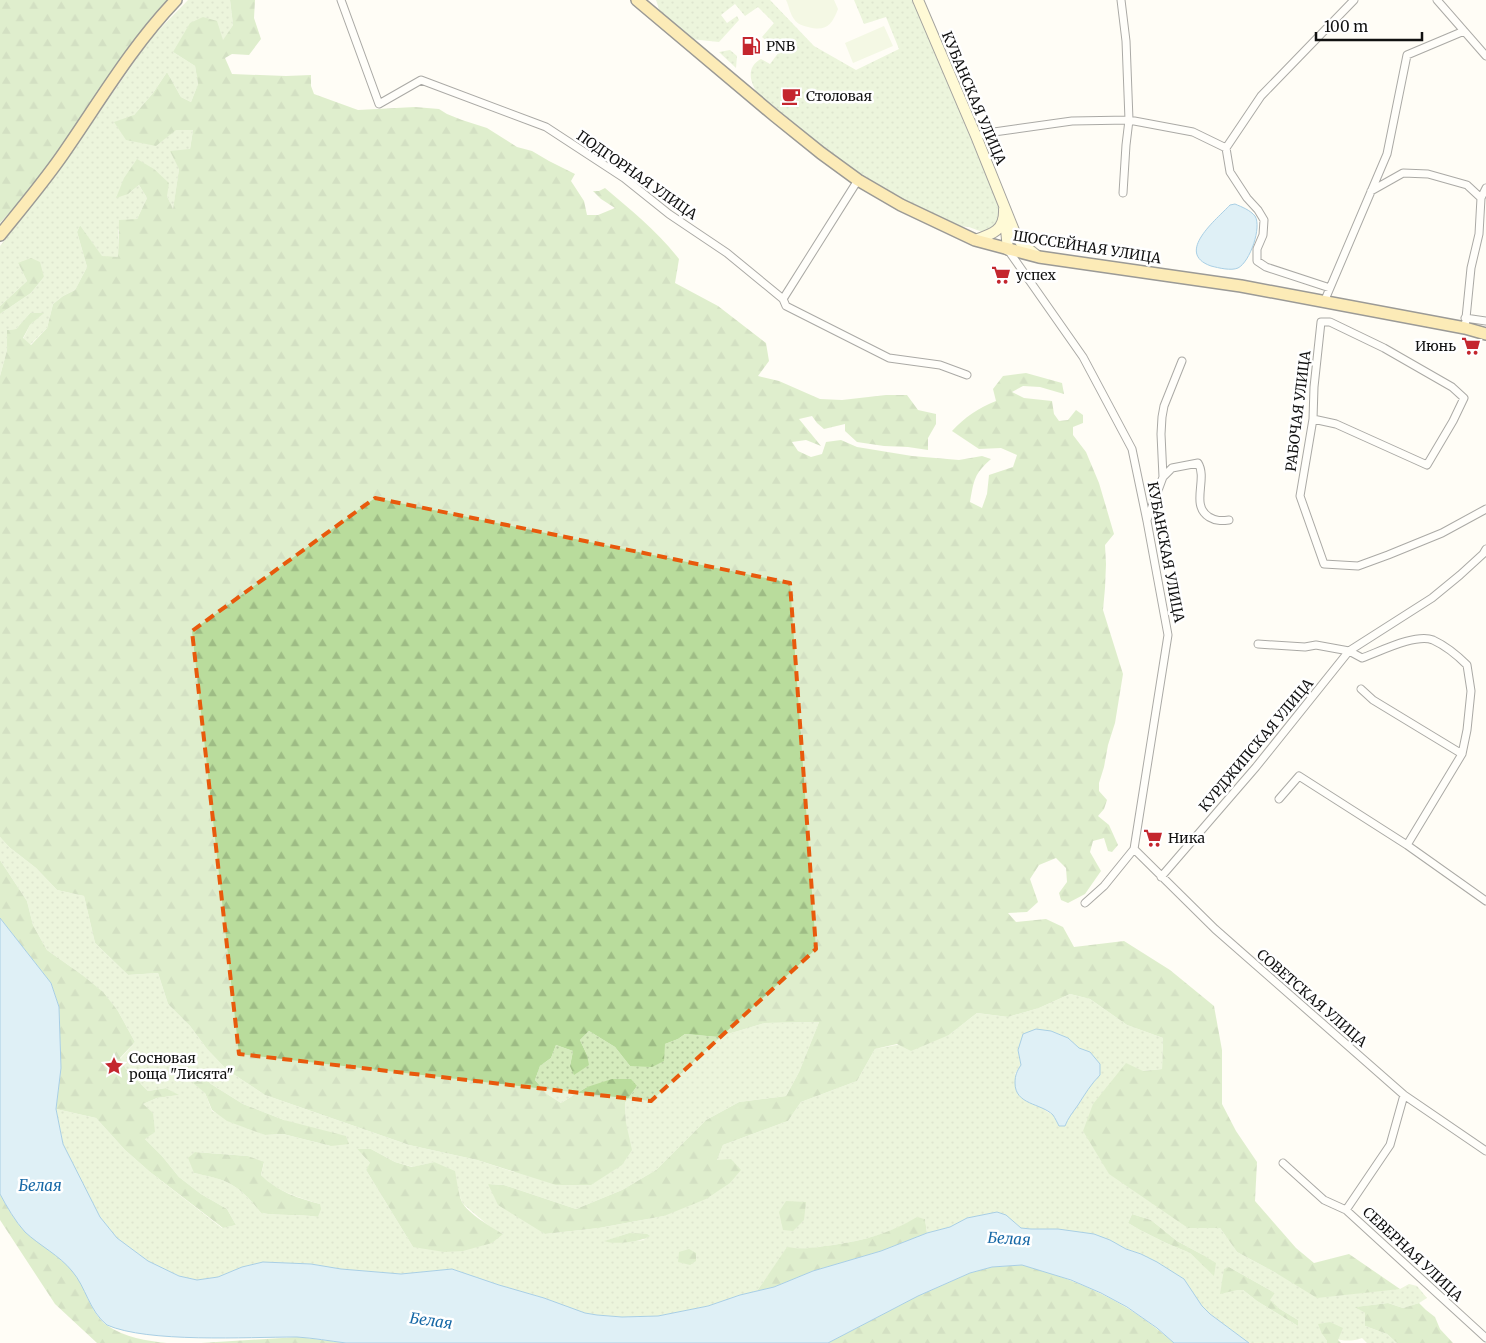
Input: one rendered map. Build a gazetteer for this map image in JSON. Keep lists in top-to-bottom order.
{
  "streets": {
    "main road": ["КУБАНСКАЯ УЛИЦА", "ШОССЕЙНАЯ УЛИЦА"],
    "street": [
      "ПОДГОРНАЯ УЛИЦА",
      "РАБОЧАЯ УЛИЦА",
      "КУРДЖИПСКАЯ УЛИЦА",
      "СОВЕТСКАЯ УЛИЦА",
      "СЕВЕРНАЯ УЛИЦА"
    ]
  },
  "crossings": [
    ["КУБАНСКАЯ УЛИЦА", "ШОССЕЙНАЯ УЛИЦА"],
    ["КУБАНСКАЯ УЛИЦА", "СОВЕТСКАЯ УЛИЦА"],
    ["КУРДЖИПСКАЯ УЛИЦА", "СОВЕТСКАЯ УЛИЦА"],
    ["СОВЕТСКАЯ УЛИЦА", "СЕВЕРНАЯ УЛИЦА"]
  ],
  "water": ["Белая"],
  "places": {
    "fuel station": ["PNB"],
    "cafe": ["Столовая"],
    "supermarket": ["успех", "Июнь", "Ника"],
    "place": ["Сосновая роща \"Лисята\""]
  },
  "scale_bar": "100 m"
}
